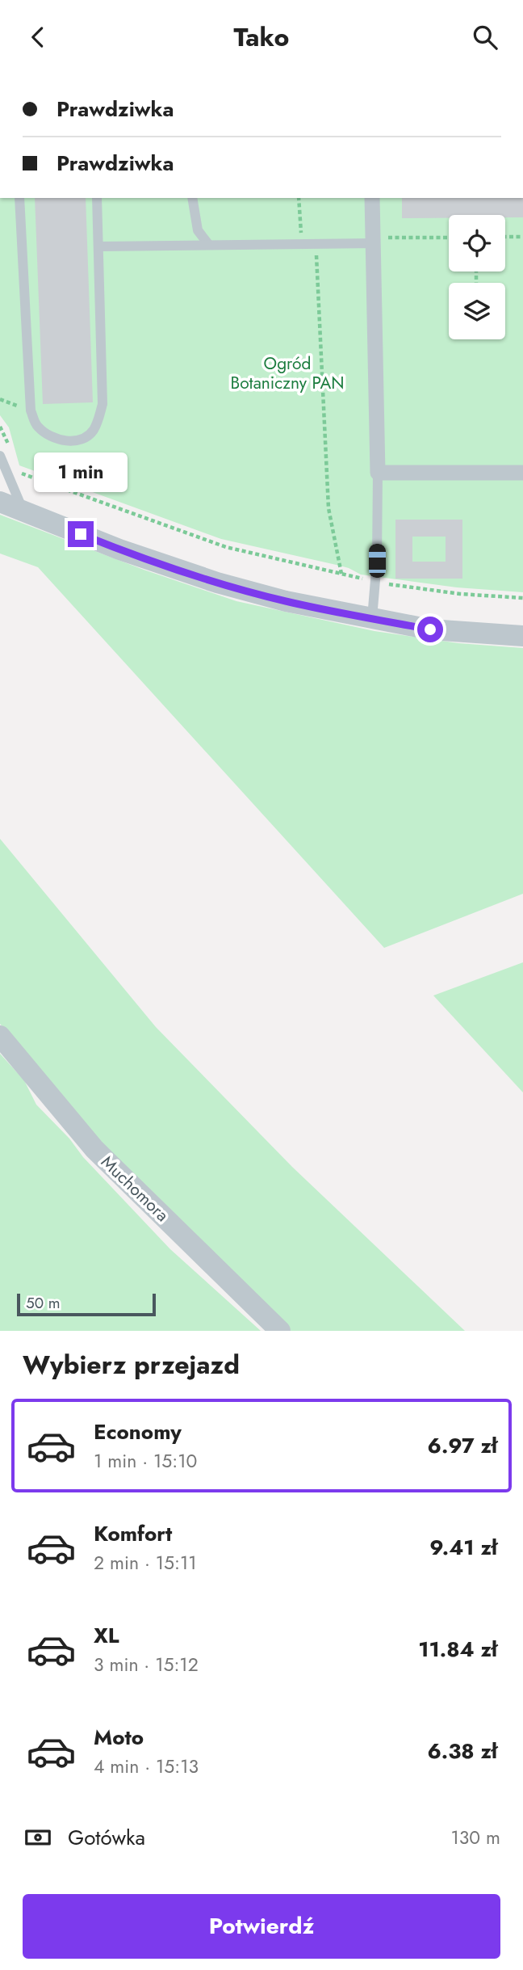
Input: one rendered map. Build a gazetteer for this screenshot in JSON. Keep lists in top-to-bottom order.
{
  "streets": {
    "street": ["Muchomora"]
  },
  "parks": ["Ogród Botaniczny PAN"],
  "scale_bar": "50 m",
  "page": {
    "header": "Tako",
    "banner": ["Prawdziwka", "Prawdziwka"],
    "bubble": "1 min",
    "scale": "50 m",
    "heading": "Wybierz przejazd",
    "list": [
      {
        "name": "Economy",
        "note": "1 min · 15:10",
        "value": "6.97 zł"
      },
      {
        "name": "Komfort",
        "note": "2 min · 15:11",
        "value": "9.41 zł"
      },
      {
        "name": "XL",
        "note": "3 min · 15:12",
        "value": "11.84 zł"
      },
      {
        "name": "Moto",
        "note": "4 min · 15:13",
        "value": "6.38 zł"
      }
    ],
    "pay": ["Gotówka", "130 m"],
    "buttons": "Potwierdź"
  }
}
